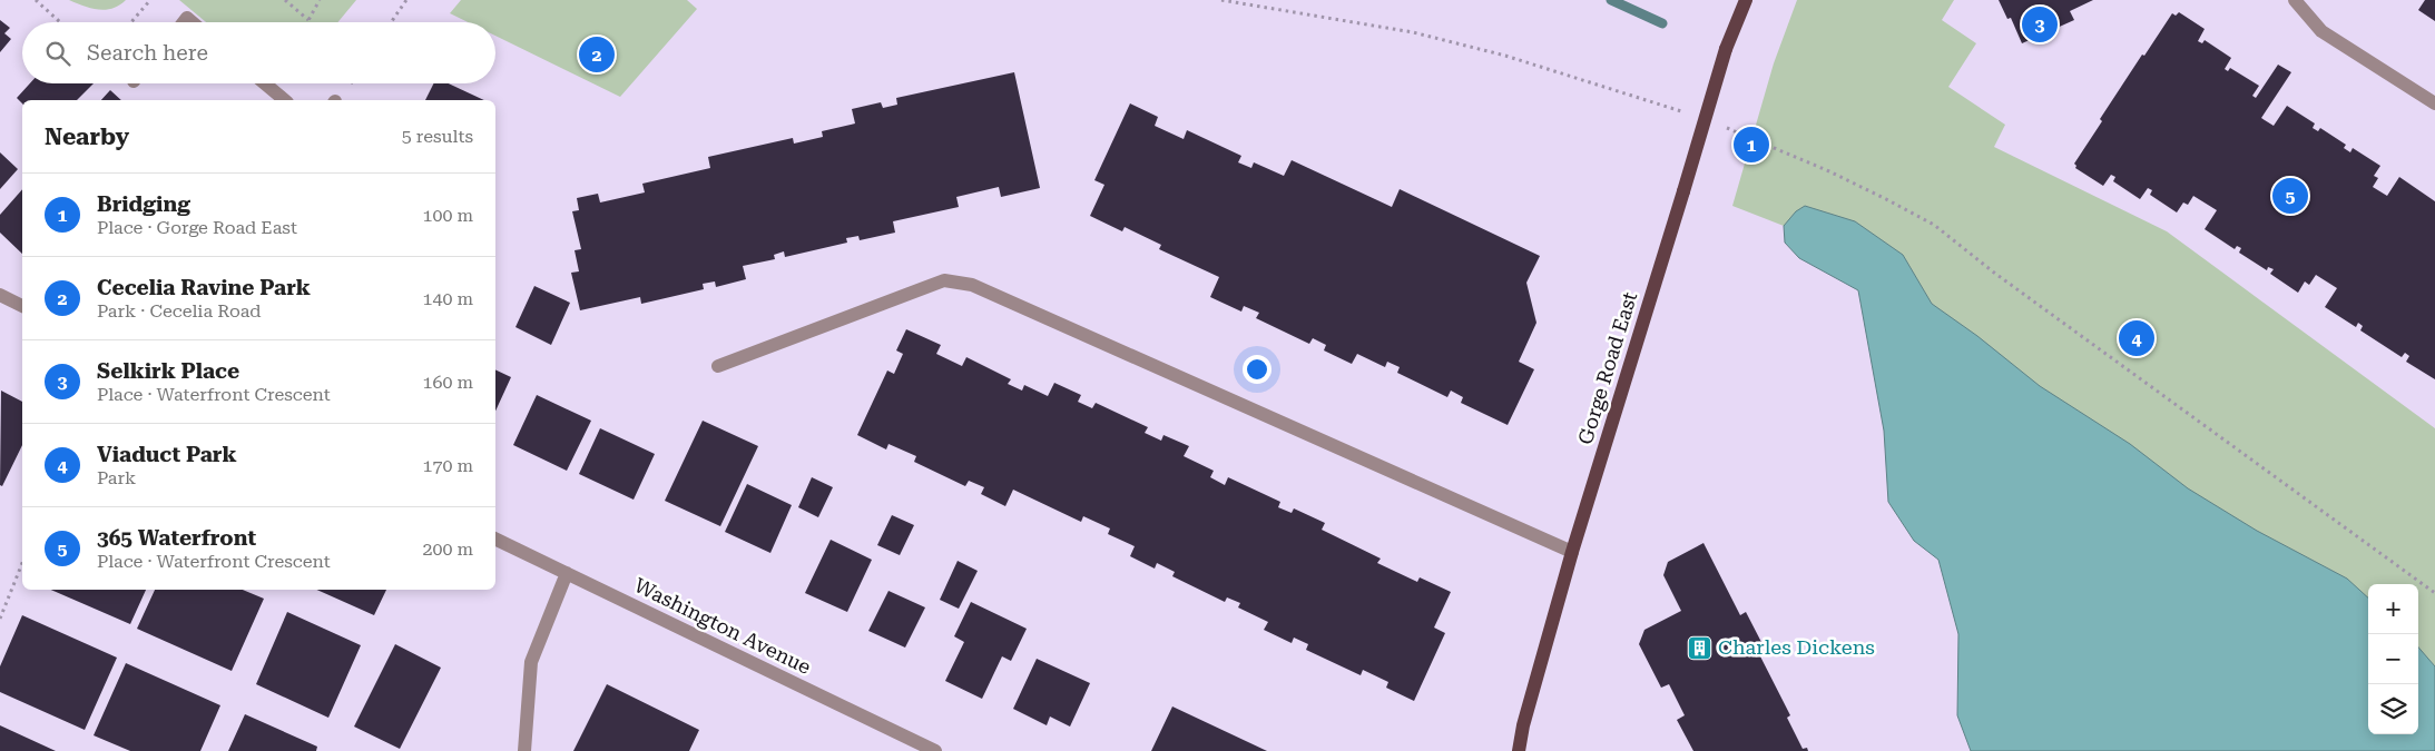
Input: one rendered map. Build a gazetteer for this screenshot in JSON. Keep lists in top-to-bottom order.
{
  "streets": {
    "main road": ["Gorge Road East"],
    "street": ["Washington Avenue"]
  },
  "places": {
    "building": ["Charles Dickens"]
  },
  "page": {
    "pins": [
      "3",
      "2",
      "1",
      "5",
      "4"
    ],
    "search": "Search here",
    "heading": ["Nearby", "5 results"],
    "list": [
      {
        "mark": "1",
        "name": "Bridging",
        "note": "Place · Gorge Road East",
        "value": "100 m"
      },
      {
        "mark": "2",
        "name": "Cecelia Ravine Park",
        "note": "Park · Cecelia Road",
        "value": "140 m"
      },
      {
        "mark": "3",
        "name": "Selkirk Place",
        "note": "Place · Waterfront Crescent",
        "value": "160 m"
      },
      {
        "mark": "4",
        "name": "Viaduct Park",
        "note": "Park",
        "value": "170 m"
      },
      {
        "mark": "5",
        "name": "365 Waterfront",
        "note": "Place · Waterfront Crescent",
        "value": "200 m"
      }
    ],
    "map_buttons": ["+", "−"]
  }
}
